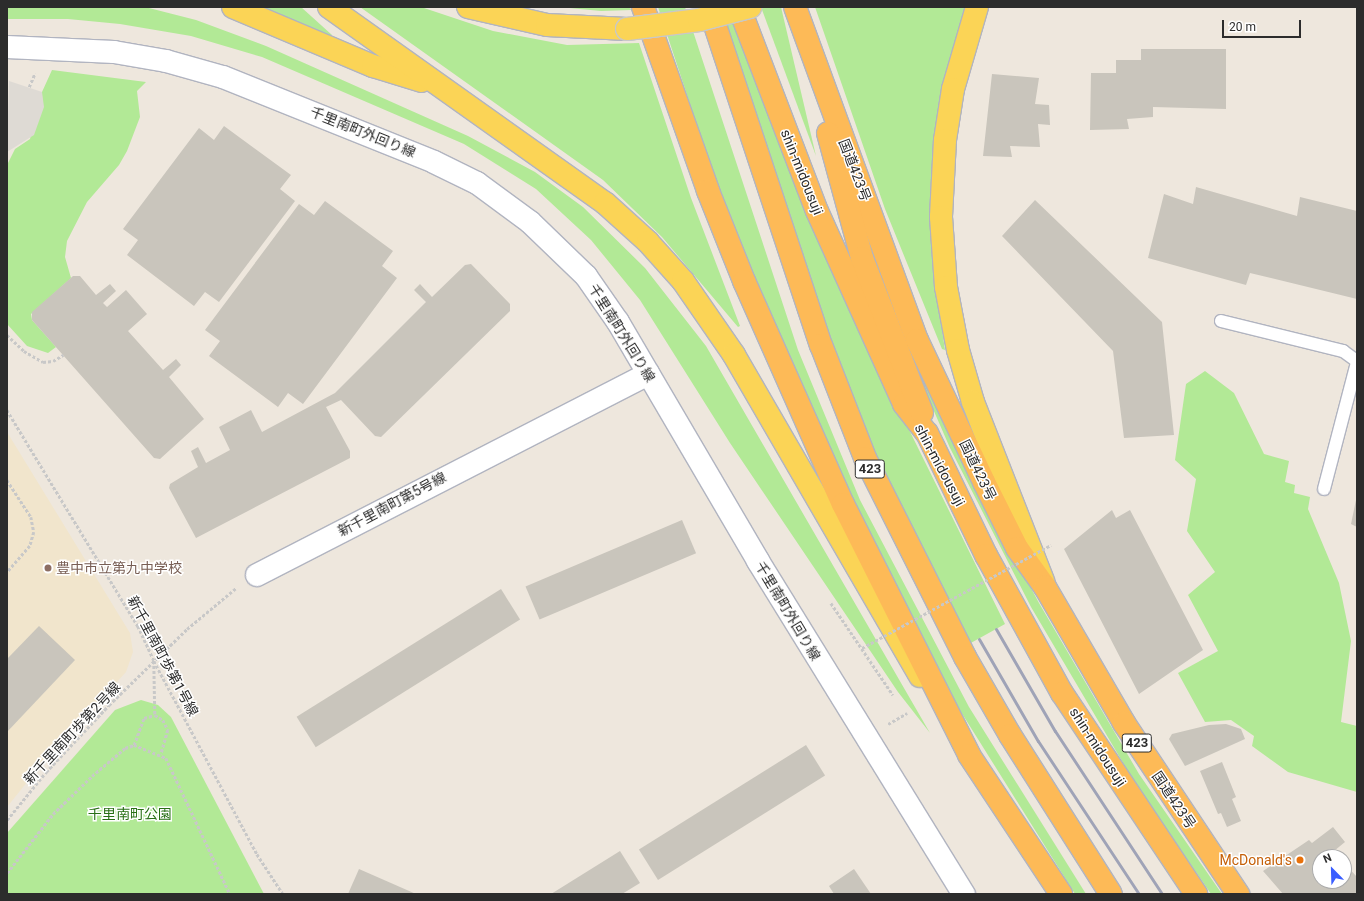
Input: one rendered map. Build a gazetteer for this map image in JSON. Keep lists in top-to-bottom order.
{
  "streets": {
    "highway": ["国道423号", "shin-midousuji", "423"],
    "street": ["千里南町外回り線", "新千里南町第5号線"],
    "path": ["新千里南町歩第1号線", "新千里南町歩第2号線"]
  },
  "crossings": [
    ["千里南町外回り線", "新千里南町第5号線"],
    ["新千里南町歩第1号線", "新千里南町歩第2号線"]
  ],
  "parks": ["千里南町公園"],
  "places": ["豊中市立第九中学校", "McDonald's"],
  "scale_bar": "20 m",
  "north": "top left"
}
